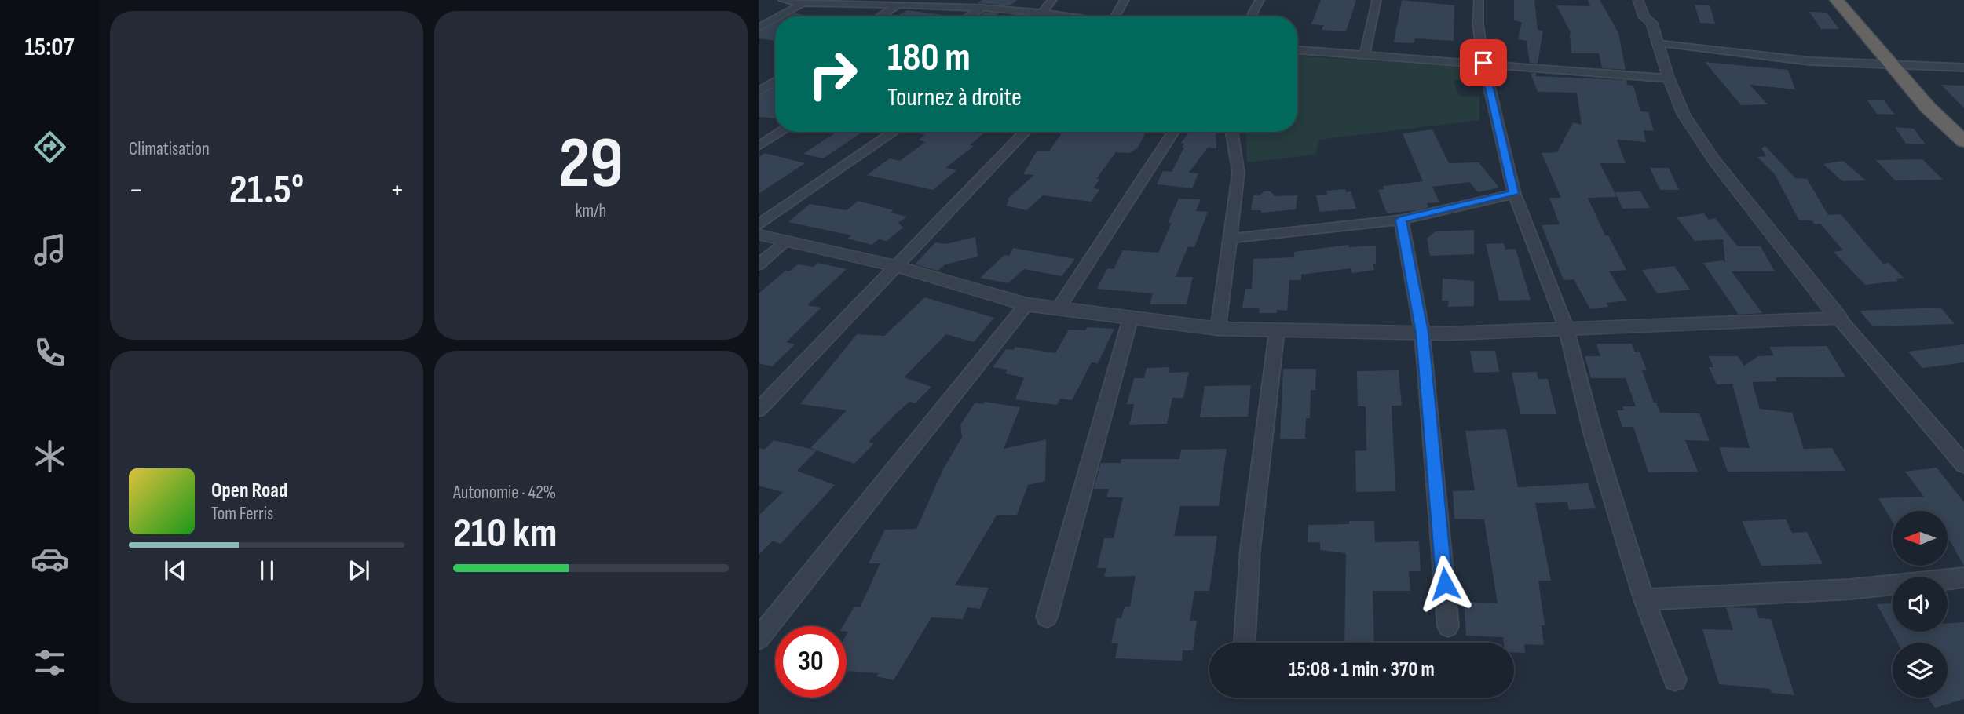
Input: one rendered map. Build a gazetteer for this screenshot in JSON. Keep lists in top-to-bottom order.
{
  "north": "left",
  "page": {
    "tabs": "15:07",
    "tile": [
      "Climatisation",
      ["29", "km/h"],
      ["Autonomie · 42%", "210 km"]
    ],
    "turn": ["180 m", "Tournez à droite"],
    "heat": ["−", "21.5°", "+"],
    "song": ["Open Road", "Tom Ferris"],
    "limit": "30",
    "trip": "15:08 · 1 min · 370 m"
  }
}
